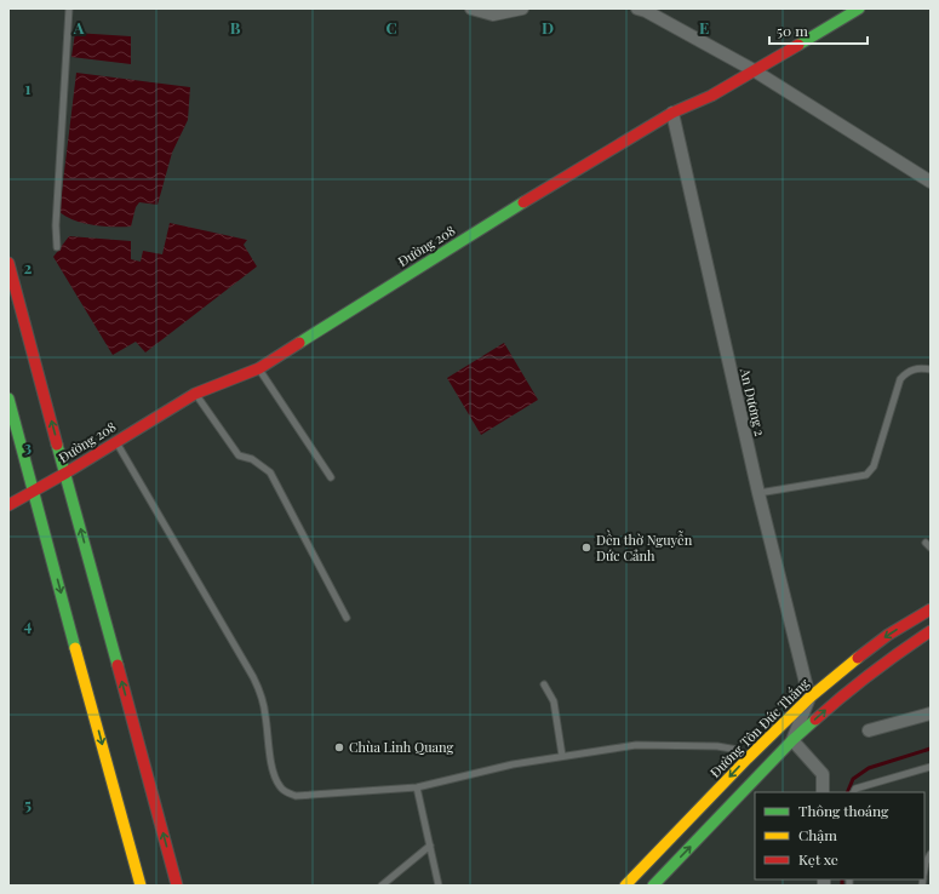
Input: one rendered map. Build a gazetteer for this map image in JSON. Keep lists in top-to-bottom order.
{
  "streets": {
    "main road": ["Đường 208", "Đường Tôn Đức Thắng"],
    "street": ["An Dương 2"]
  },
  "crossings": [
    ["Đường 208", "An Dương 2"],
    ["An Dương 2", "Đường Tôn Đức Thắng"]
  ],
  "places": ["Đền thờ Nguyễn Đức Cảnh", "Chùa Linh Quang"],
  "legend": ["Thông thoáng", "Chậm", "Kẹt xe"],
  "scale_bar": "50 m",
  "grid": {
    "columns": [
      "A",
      "B",
      "C",
      "D",
      "E"
    ],
    "rows": [
      "1",
      "2",
      "3",
      "4",
      "5"
    ]
  }
}
